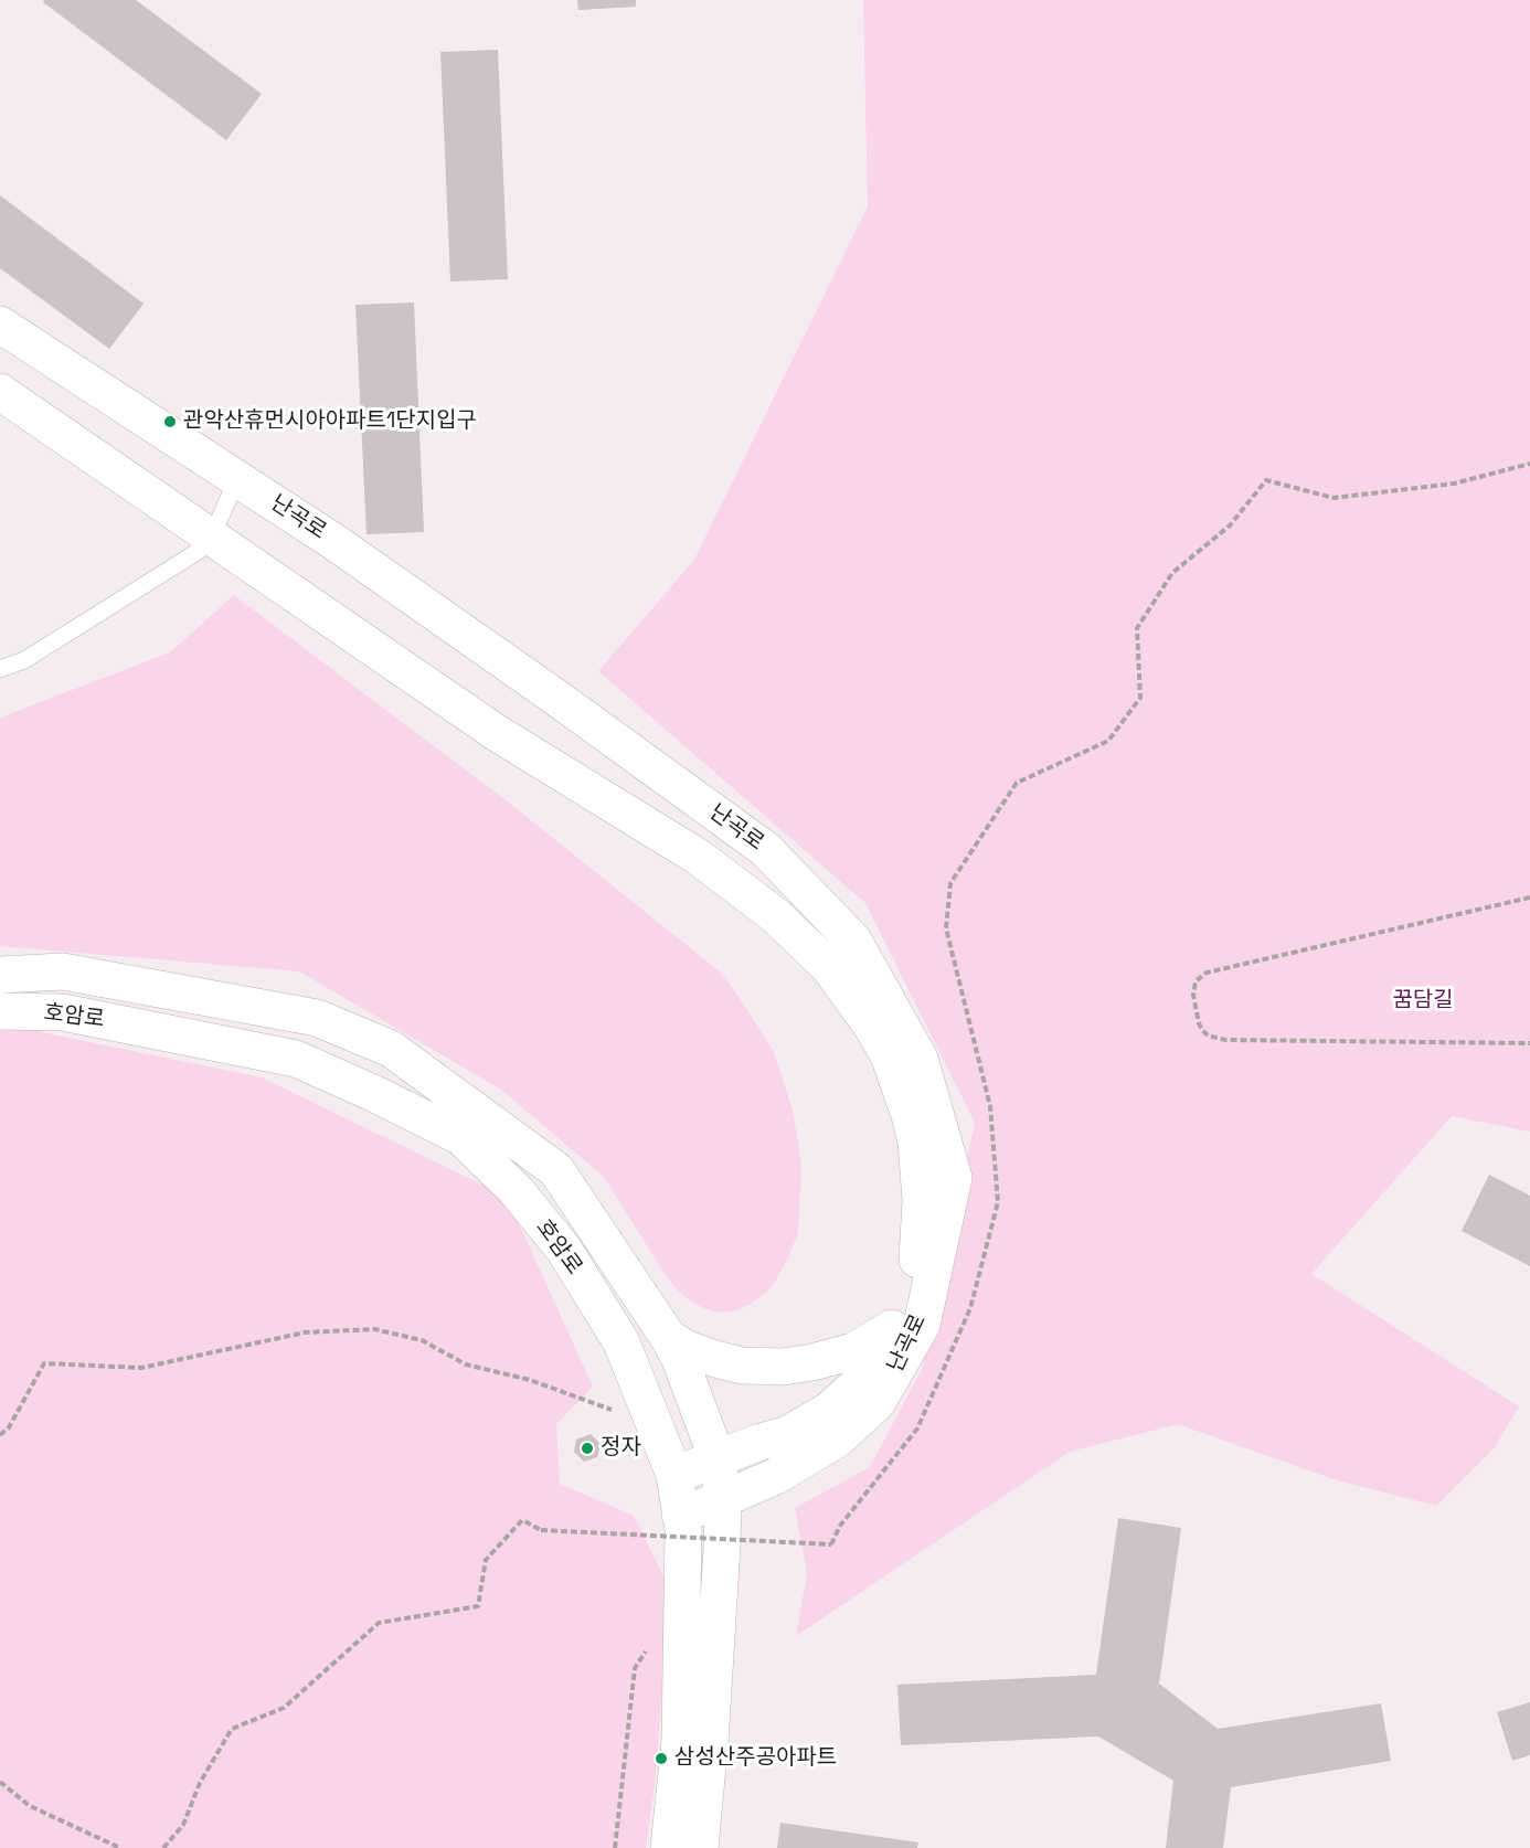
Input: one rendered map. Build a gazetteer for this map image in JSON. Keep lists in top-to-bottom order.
{
  "streets": {
    "main road": ["난곡로", "호암로"]
  },
  "crossings": [
    ["난곡로", "호암로"]
  ],
  "parks": ["꿈담길"],
  "places": ["관악산휴먼시아아파트1단지입구", "정자", "삼성산주공아파트"]
}
